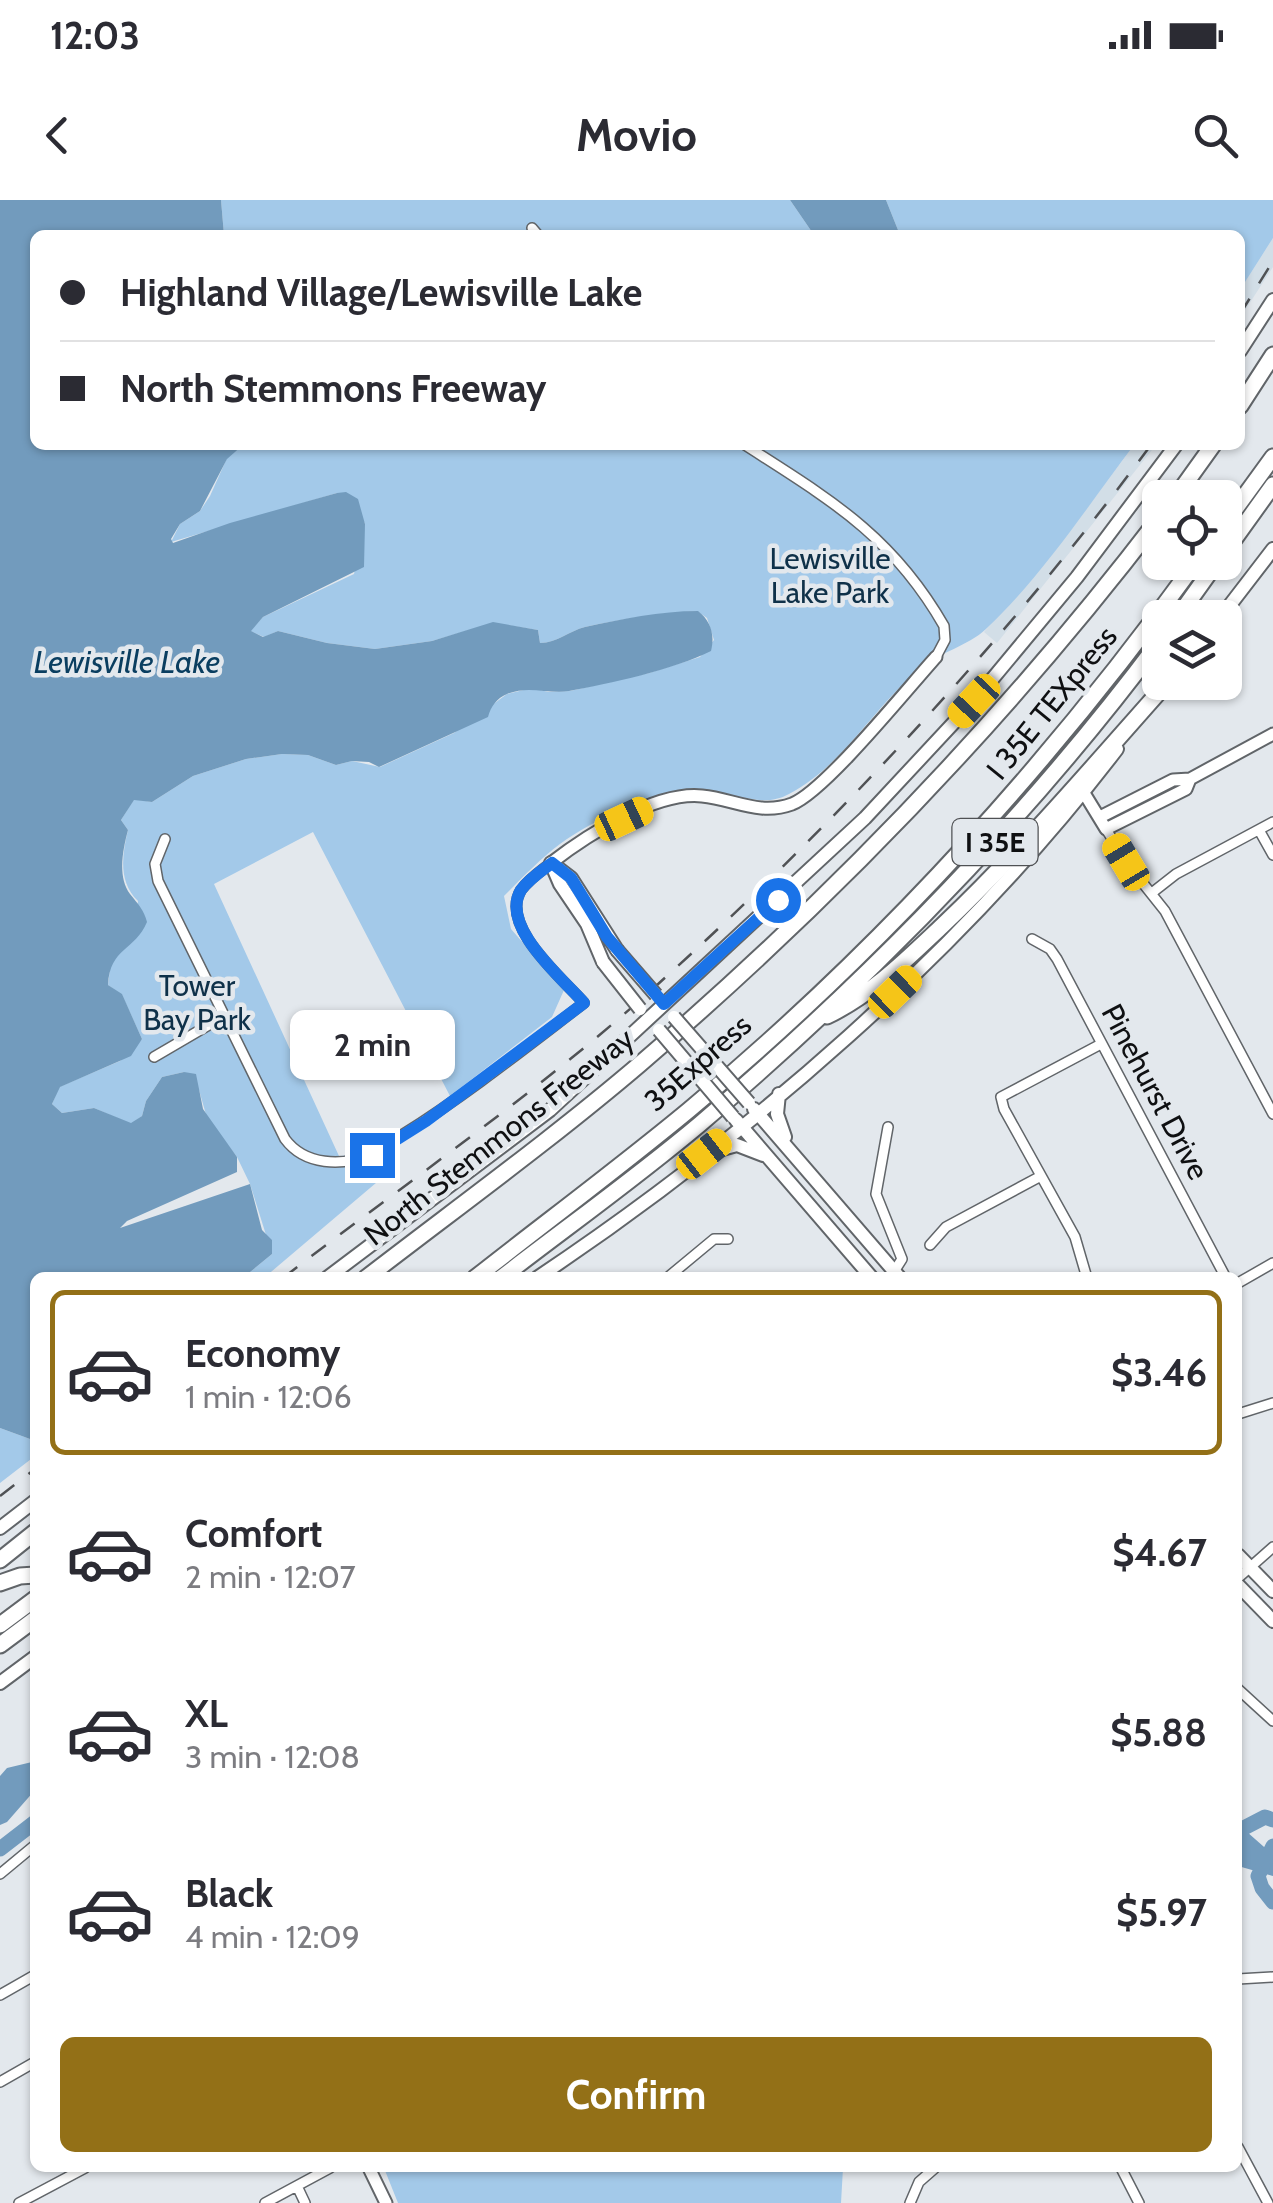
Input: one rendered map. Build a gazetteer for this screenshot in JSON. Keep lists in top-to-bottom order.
{
  "streets": {
    "highway": [
      "I 35E TEXpress",
      "I 35E",
      "35Express",
      "North Stemmons Freeway"
    ],
    "street": ["Pinehurst Drive"]
  },
  "crossings": [
    ["I 35E TEXpress", "35Express"]
  ],
  "water": ["Lewisville Lake"],
  "parks": ["Lewisville Lake Park", "Tower Bay Park"],
  "page": {
    "status": "12:03",
    "header": "Movio",
    "banner": ["Highland Village/Lewisville Lake", "North Stemmons Freeway"],
    "bubble": "2 min",
    "list": [
      {
        "name": "Economy",
        "note": "1 min · 12:06",
        "value": "$3.46"
      },
      {
        "name": "Comfort",
        "note": "2 min · 12:07",
        "value": "$4.67"
      },
      {
        "name": "XL",
        "note": "3 min · 12:08",
        "value": "$5.88"
      },
      {
        "name": "Black",
        "note": "4 min · 12:09",
        "value": "$5.97"
      }
    ],
    "buttons": "Confirm"
  }
}
